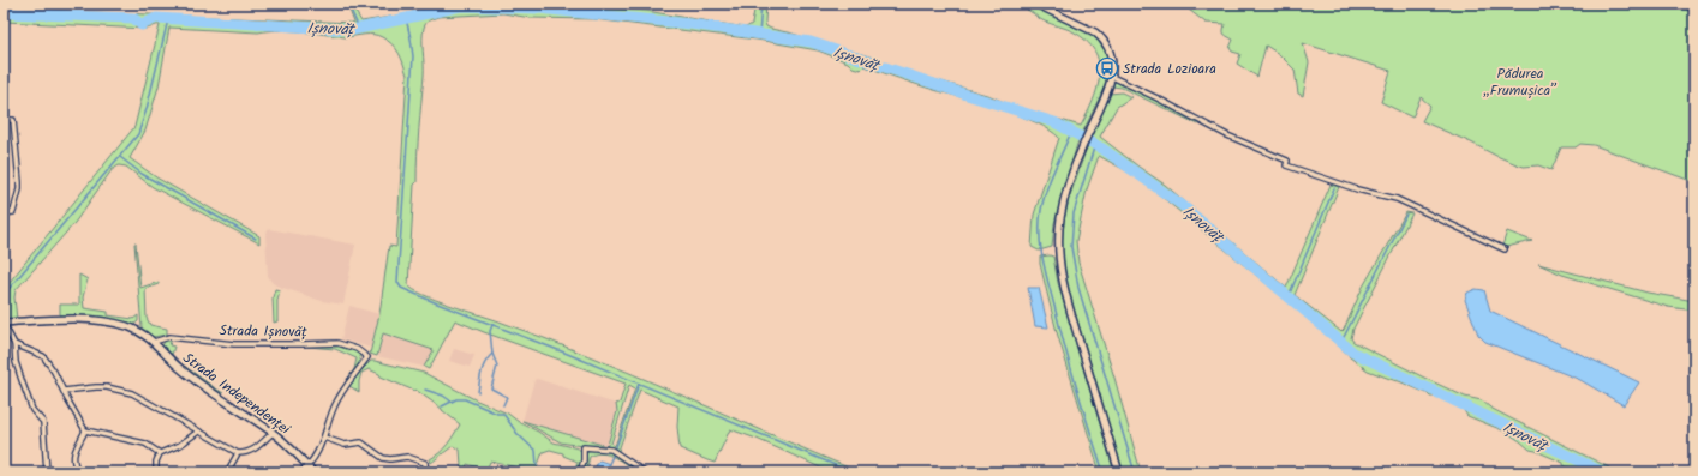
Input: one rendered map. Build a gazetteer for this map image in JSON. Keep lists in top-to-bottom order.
{
  "streets": {
    "street": ["Strada Ișnovăț", "Strada Independenței"]
  },
  "crossings": [
    ["Strada Ișnovăț", "Strada Independenței"]
  ],
  "water": ["Ișnovăț"],
  "parks": ["Pădurea „Frumușica”"],
  "places": {
    "bus stop": ["Strada Lozioara"]
  }
}
